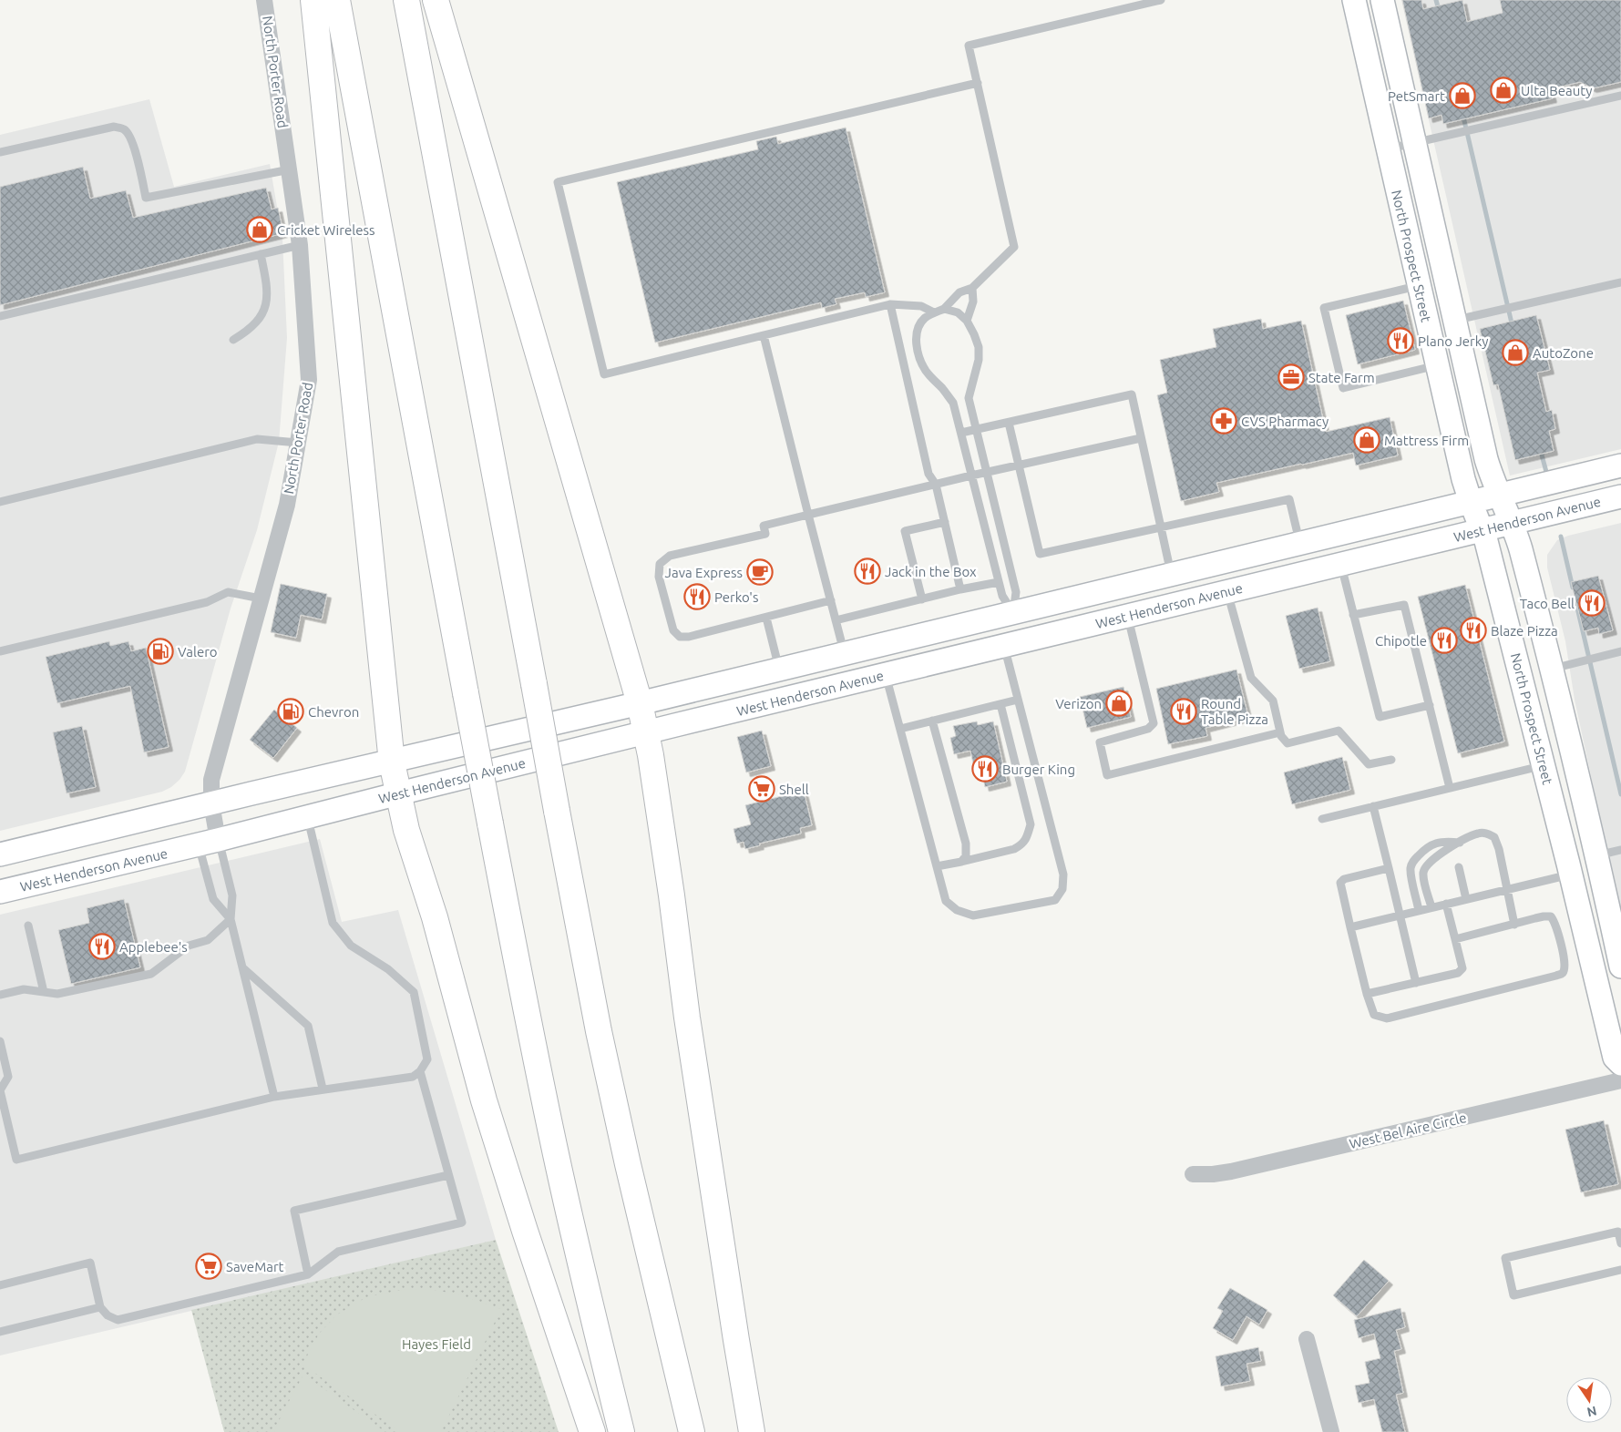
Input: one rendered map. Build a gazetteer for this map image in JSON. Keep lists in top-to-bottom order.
{
  "streets": {
    "main road": ["North Prospect Street", "West Henderson Avenue"],
    "street": ["North Porter Road", "West Bel Aire Circle"]
  },
  "crossings": [
    ["North Porter Road", "West Henderson Avenue"],
    ["North Prospect Street", "West Henderson Avenue"]
  ],
  "parks": ["Hayes Field"],
  "places": {
    "shop": [
      "Ulta Beauty",
      "PetSmart",
      "Cricket Wireless",
      "AutoZone",
      "Mattress Firm",
      "Verizon"
    ],
    "restaurant": [
      "Plano Jerky",
      "Jack in the Box",
      "Perko's",
      "Taco Bell",
      "Blaze Pizza",
      "Chipotle",
      "Round Table Pizza",
      "Burger King",
      "Applebee's"
    ],
    "office": ["State Farm"],
    "pharmacy": ["CVS Pharmacy"],
    "cafe": ["Java Express"],
    "fuel station": ["Valero", "Chevron"],
    "supermarket": ["Shell", "SaveMart"]
  },
  "north": "bottom"
}
